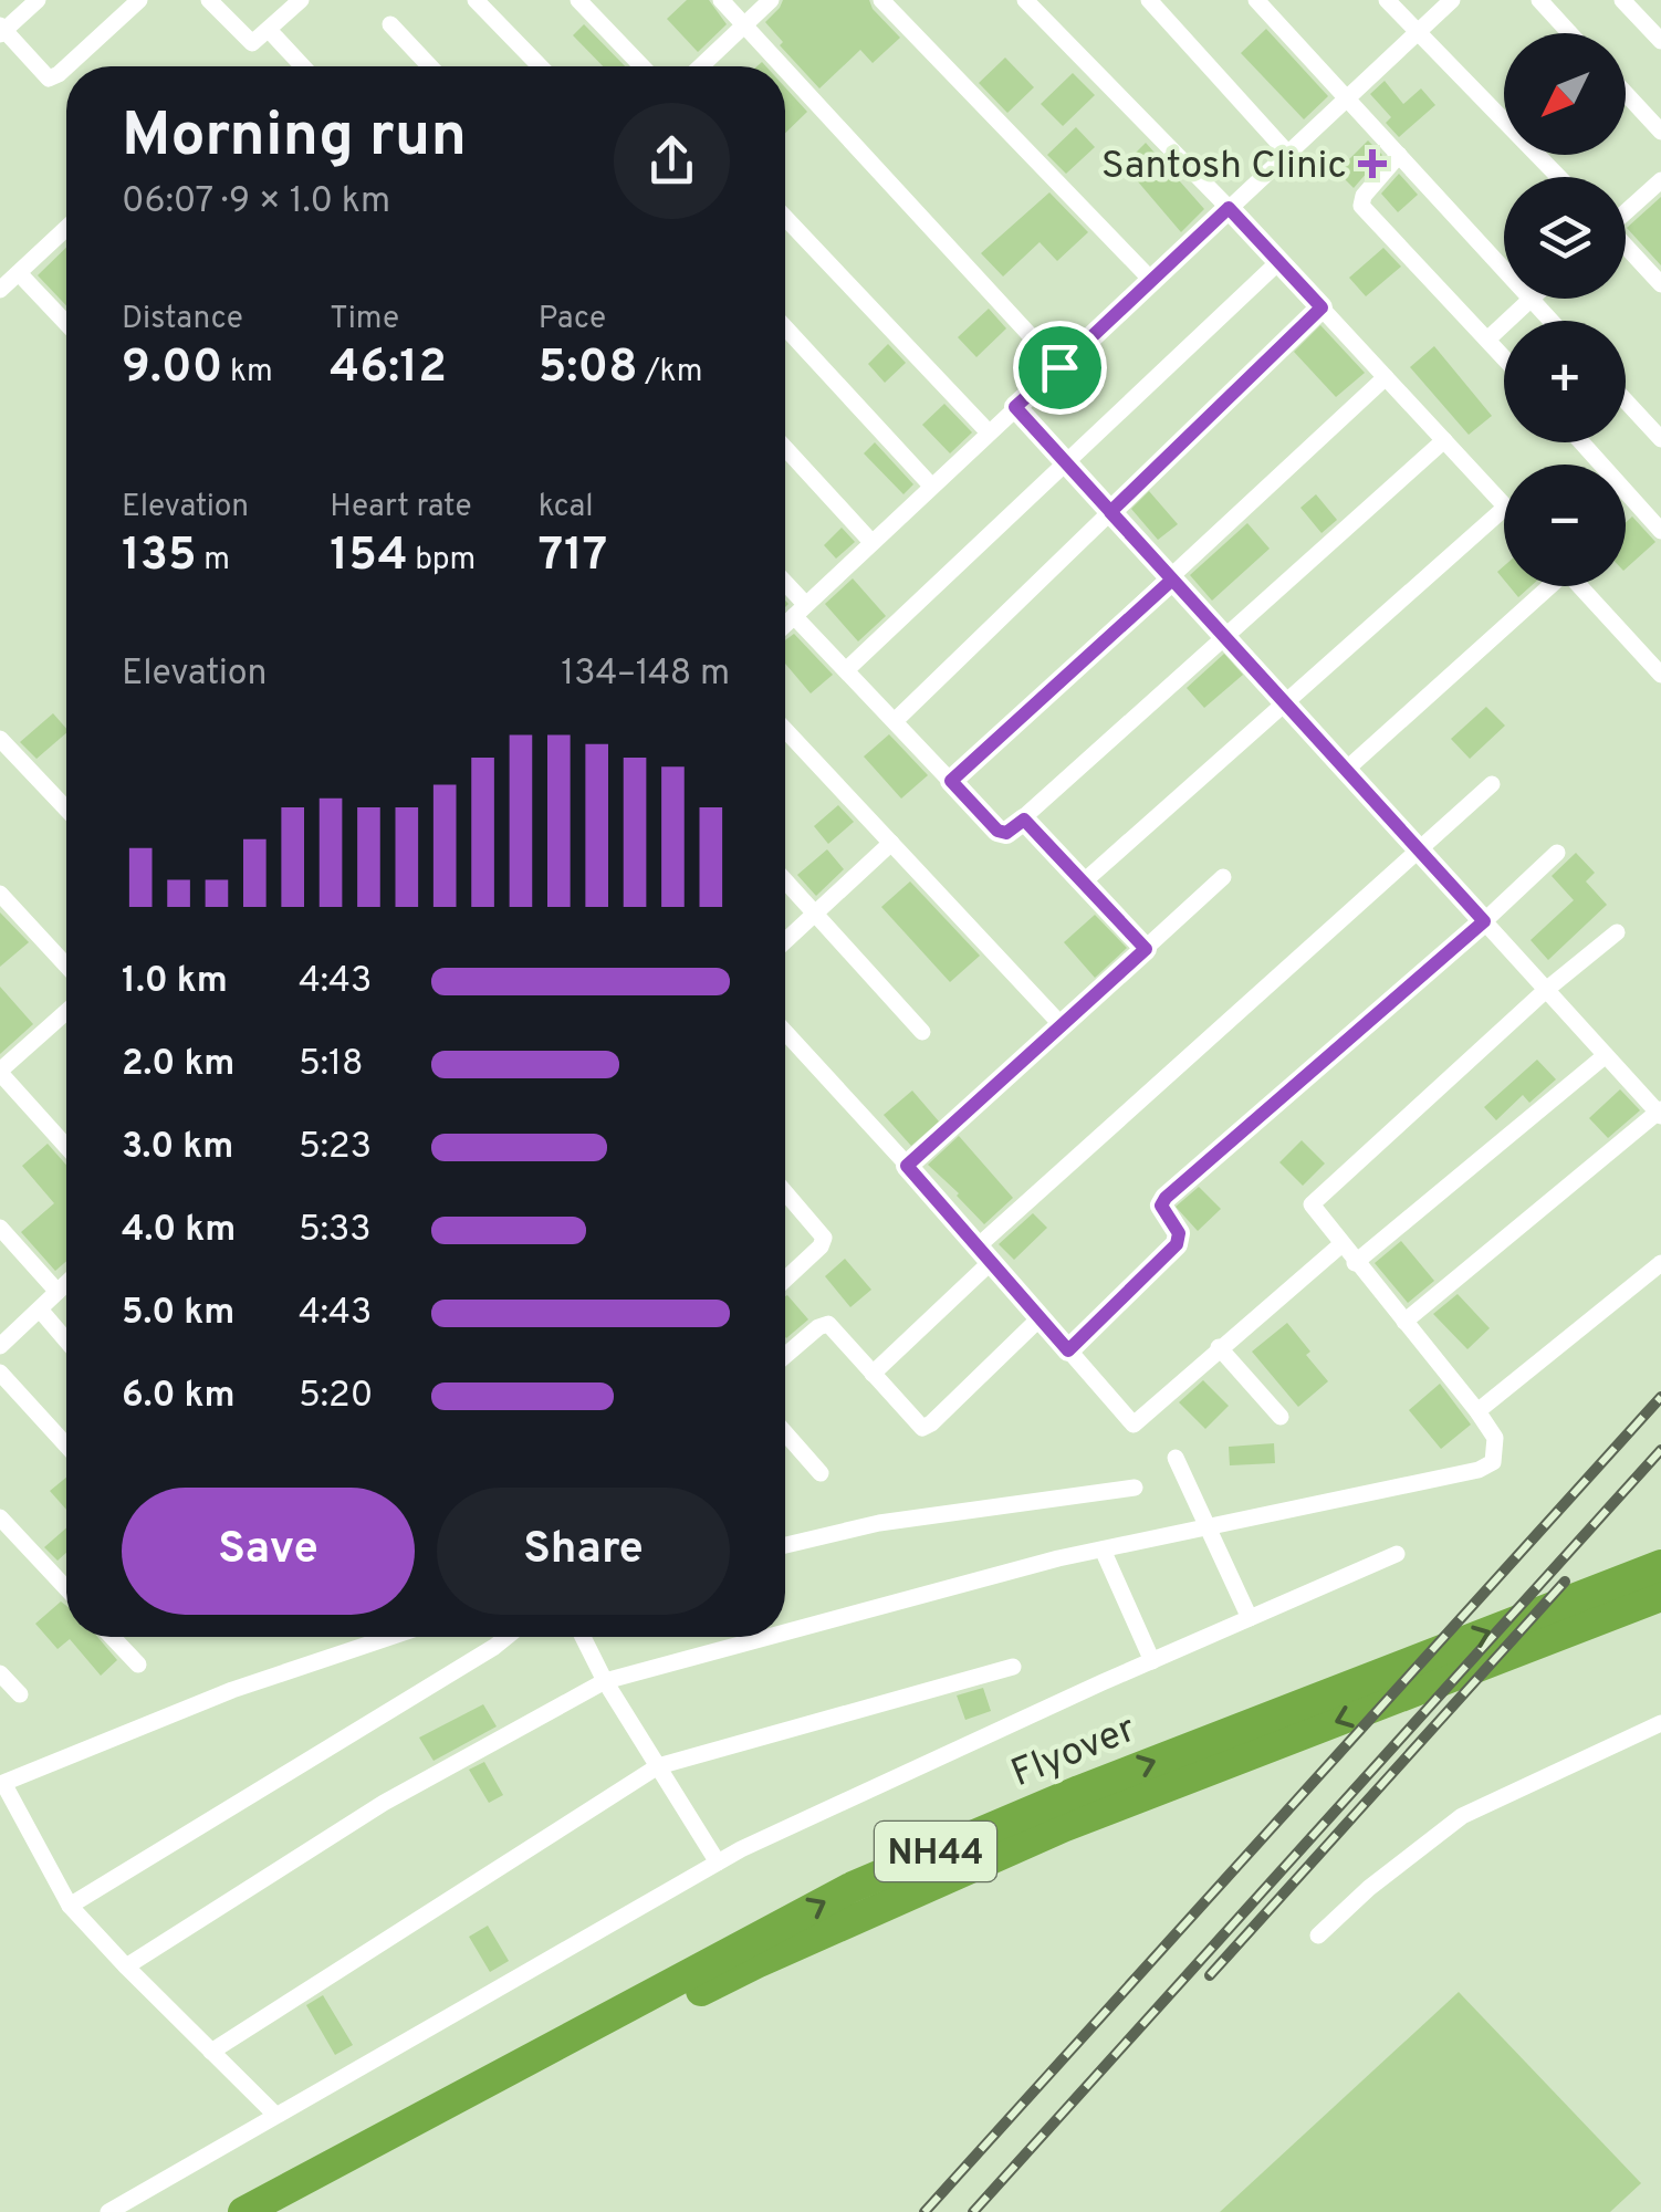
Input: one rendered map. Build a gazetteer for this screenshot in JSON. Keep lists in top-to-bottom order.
{
  "streets": {
    "highway": ["Flyover", "NH44"]
  },
  "places": {
    "health": ["Santosh Clinic"]
  },
  "north": "bottom left",
  "page": {
    "map_buttons": ["+", "−"],
    "heading": ["Morning run", "06:07 · 9 × 1.0 km"],
    "stats": [
      ["Distance", "9.00 km"],
      ["Time", "46:12"],
      ["Pace", "5:08 /km"],
      ["Elevation", "135 m"],
      ["Heart rate", "154 bpm"],
      ["kcal", "717"]
    ],
    "chart": ["Elevation", "134–148 m"],
    "list": [
      {
        "name": "1.0 km",
        "note": "4:43"
      },
      {
        "name": "2.0 km",
        "note": "5:18"
      },
      {
        "name": "3.0 km",
        "note": "5:23"
      },
      {
        "name": "4.0 km",
        "note": "5:33"
      },
      {
        "name": "5.0 km",
        "note": "4:43"
      },
      {
        "name": "6.0 km",
        "note": "5:20"
      }
    ],
    "buttons": ["Save", "Share"]
  }
}
